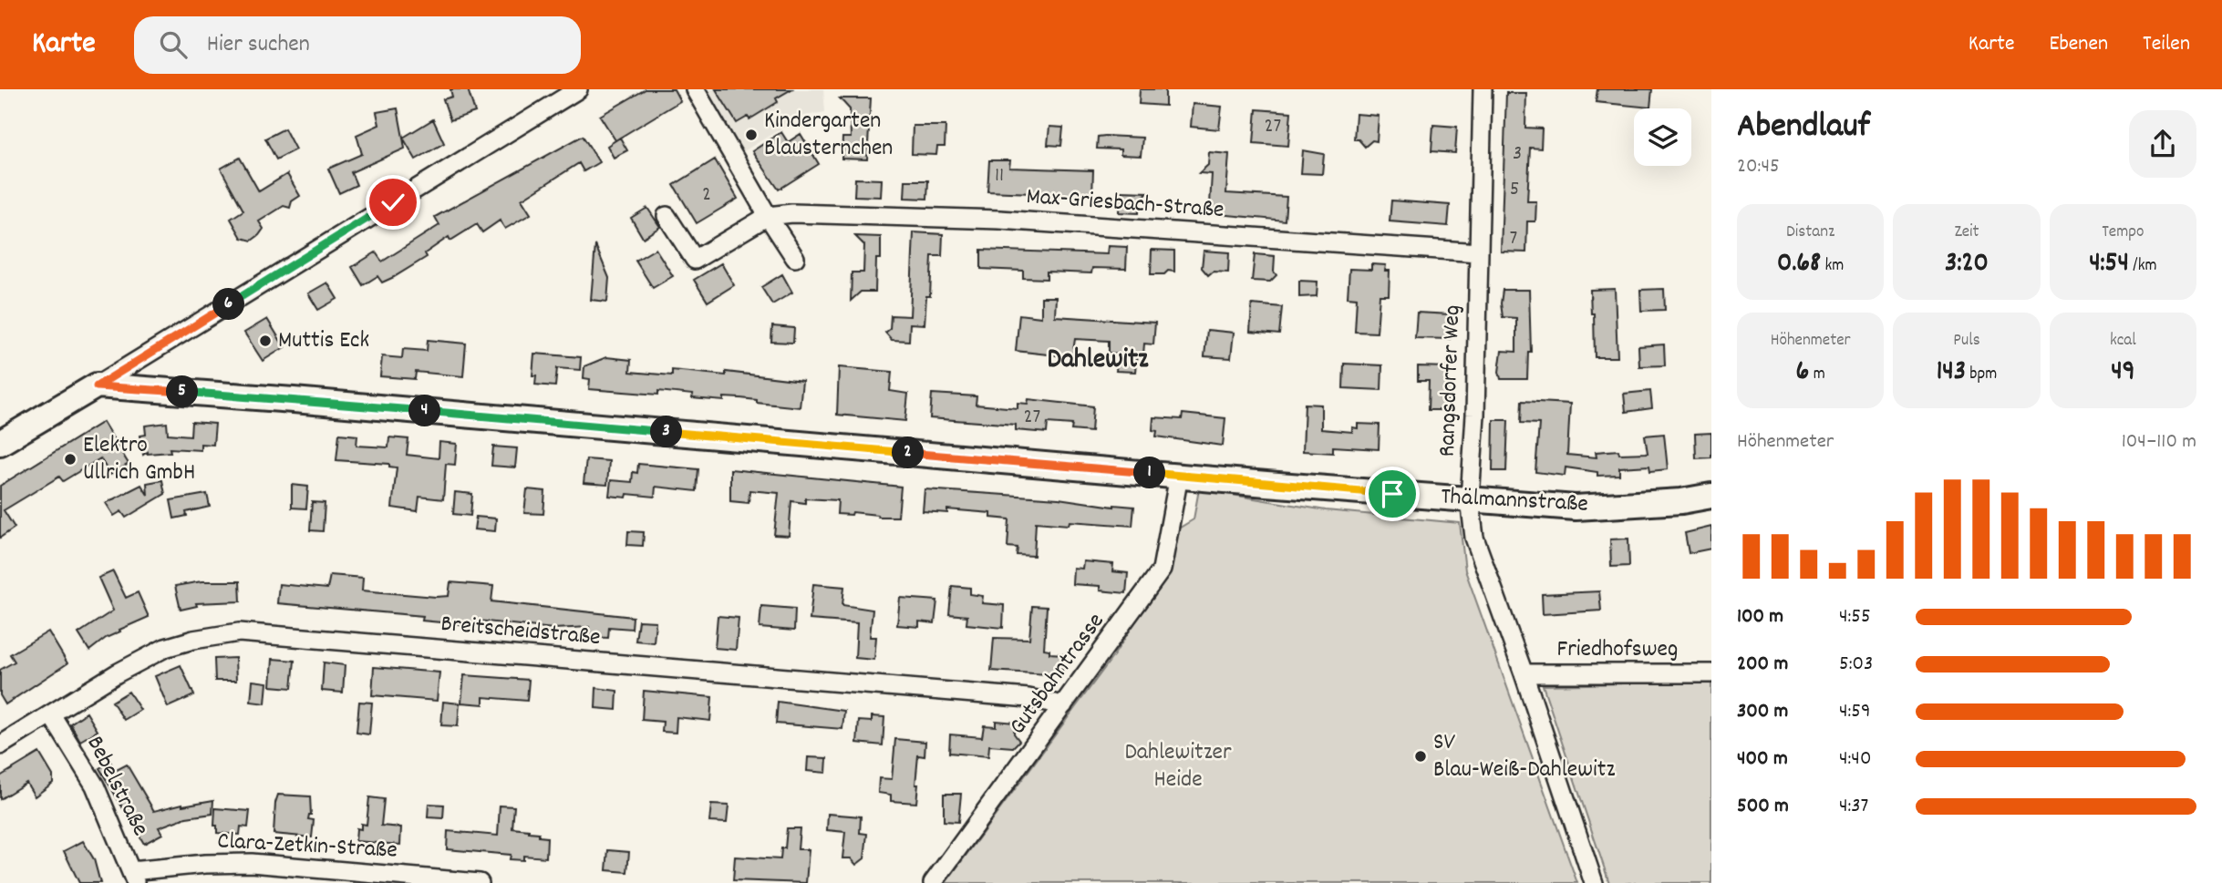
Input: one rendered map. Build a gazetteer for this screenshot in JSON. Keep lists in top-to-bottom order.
{
  "streets": {
    "main road": ["Thälmannstraße"],
    "street": [
      "Max-Griesbach-Straße",
      "Rangsdorfer Weg",
      "Breitscheidstraße",
      "Friedhofsweg",
      "Gutsbahntrasse",
      "Bebelstraße",
      "Clara-Zetkin-Straße"
    ]
  },
  "crossings": [
    ["Max-Griesbach-Straße", "Rangsdorfer Weg"],
    ["Rangsdorfer Weg", "Thälmannstraße"],
    ["Rangsdorfer Weg", "Friedhofsweg"],
    ["Thälmannstraße", "Gutsbahntrasse"],
    ["Breitscheidstraße", "Gutsbahntrasse"],
    ["Breitscheidstraße", "Bebelstraße"],
    ["Bebelstraße", "Clara-Zetkin-Straße"]
  ],
  "districts": ["Dahlewitz"],
  "parks": ["Dahlewitzer Heide"],
  "places": [
    "Kindergarten Blausternchen",
    "Muttis Eck",
    "Elektro Ullrich GmbH",
    "SV Blau-Weiß-Dahlewitz"
  ],
  "house_numbers": [
    "27",
    "3",
    "11",
    "5",
    "2",
    "7",
    "27"
  ],
  "page": {
    "header": "Karte",
    "search": "Hier suchen",
    "nav": ["Karte", "Ebenen", "Teilen"],
    "heading": ["Abendlauf", "20:45"],
    "stats": [
      ["Distanz", "0.68 km"],
      ["Zeit", "3:20"],
      ["Tempo", "4:54 /km"],
      ["Höhenmeter", "6 m"],
      ["Puls", "143 bpm"],
      ["kcal", "49"]
    ],
    "pins": [
      "6",
      "5",
      "4",
      "3",
      "2",
      "1"
    ],
    "chart": ["Höhenmeter", "104–110 m"],
    "list": [
      {
        "name": "100 m",
        "note": "4:55"
      },
      {
        "name": "200 m",
        "note": "5:03"
      },
      {
        "name": "300 m",
        "note": "4:59"
      },
      {
        "name": "400 m",
        "note": "4:40"
      },
      {
        "name": "500 m",
        "note": "4:37"
      }
    ]
  }
}
